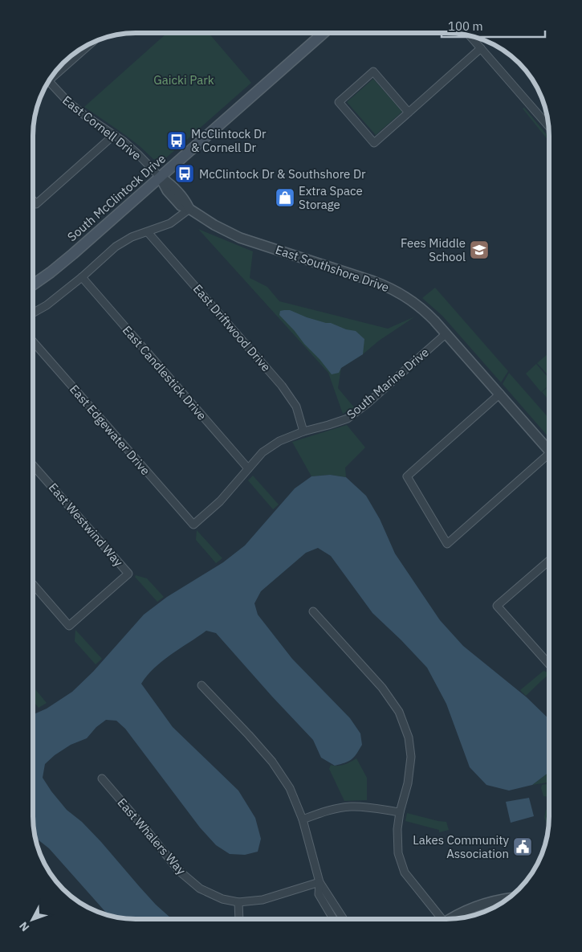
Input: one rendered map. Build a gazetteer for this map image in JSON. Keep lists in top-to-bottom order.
{
  "streets": {
    "main road": ["South McClintock Drive"],
    "street": [
      "East Cornell Drive",
      "East Southshore Drive",
      "East Driftwood Drive",
      "East Candlestick Drive",
      "South Marine Drive",
      "East Edgewater Drive",
      "East Westwind Way",
      "East Whalers Way"
    ]
  },
  "crossings": [
    ["East Cornell Drive", "South McClintock Drive"],
    ["East Cornell Drive", "East Southshore Drive"],
    ["South McClintock Drive", "East Southshore Drive"],
    ["East Southshore Drive", "South Marine Drive"],
    ["East Driftwood Drive", "South Marine Drive"],
    ["East Candlestick Drive", "South Marine Drive"],
    ["South Marine Drive", "East Edgewater Drive"]
  ],
  "parks": ["Gaicki Park"],
  "places": {
    "bus stop": ["McClintock Dr & Cornell Dr", "McClintock Dr & Southshore Dr"],
    "shop": ["Extra Space Storage"],
    "school or university": ["Fees Middle School"],
    "public building": ["Lakes Community Association"]
  },
  "scale_bar": "100 m",
  "north": "bottom left"
}
